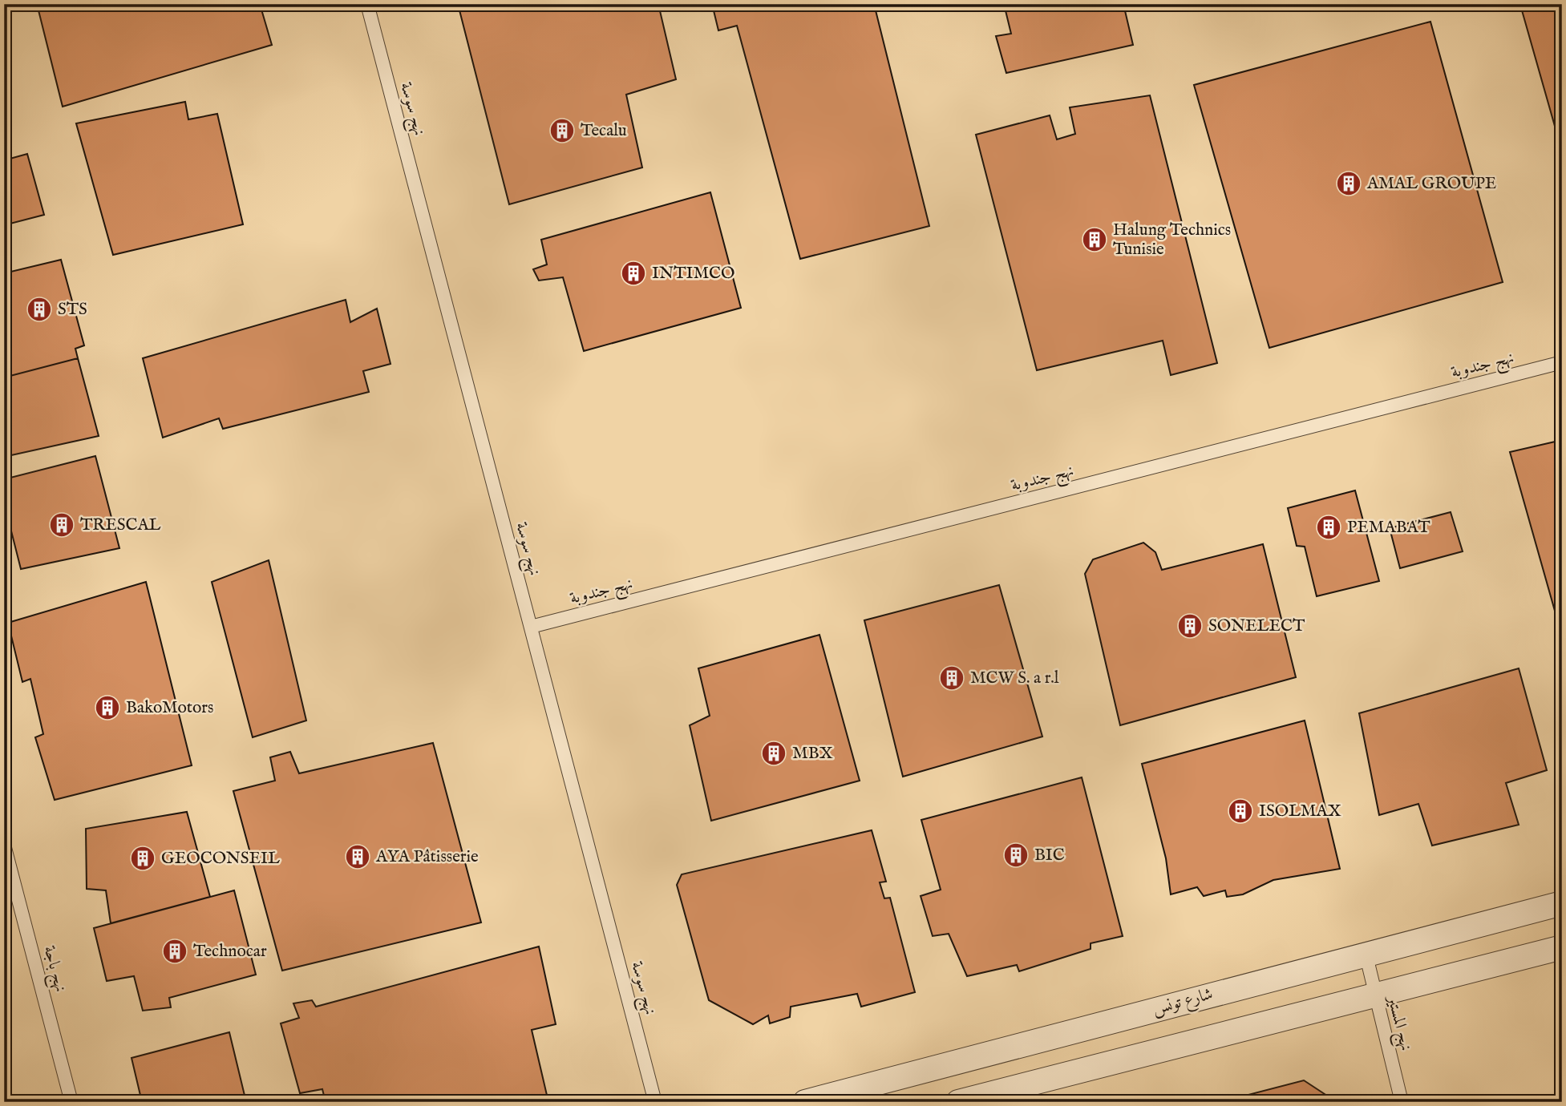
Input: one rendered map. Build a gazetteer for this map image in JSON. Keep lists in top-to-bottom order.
{
  "streets": {
    "street": ["شارع تونس"],
    "lane": [
      "نهج سوسة",
      "نهج جندوبة",
      "نهج باجة",
      "نهج المستير"
    ]
  },
  "crossings": [
    ["نهج سوسة", "نهج جندوبة"],
    ["شارع تونس", "نهج المستير"]
  ],
  "places": {
    "building": [
      "Tecalu",
      "AMAL GROUPE",
      "Halung Technics Tunisie",
      "INTIMCO",
      "STS",
      "TRESCAL",
      "PEMABAT",
      "SONELECT",
      "MCW S. a r.l",
      "BakoMotors",
      "MBX",
      "ISOLMAX",
      "BIC",
      "AYA Pâtisserie",
      "GEOCONSEIL",
      "Technocar"
    ]
  }
}
